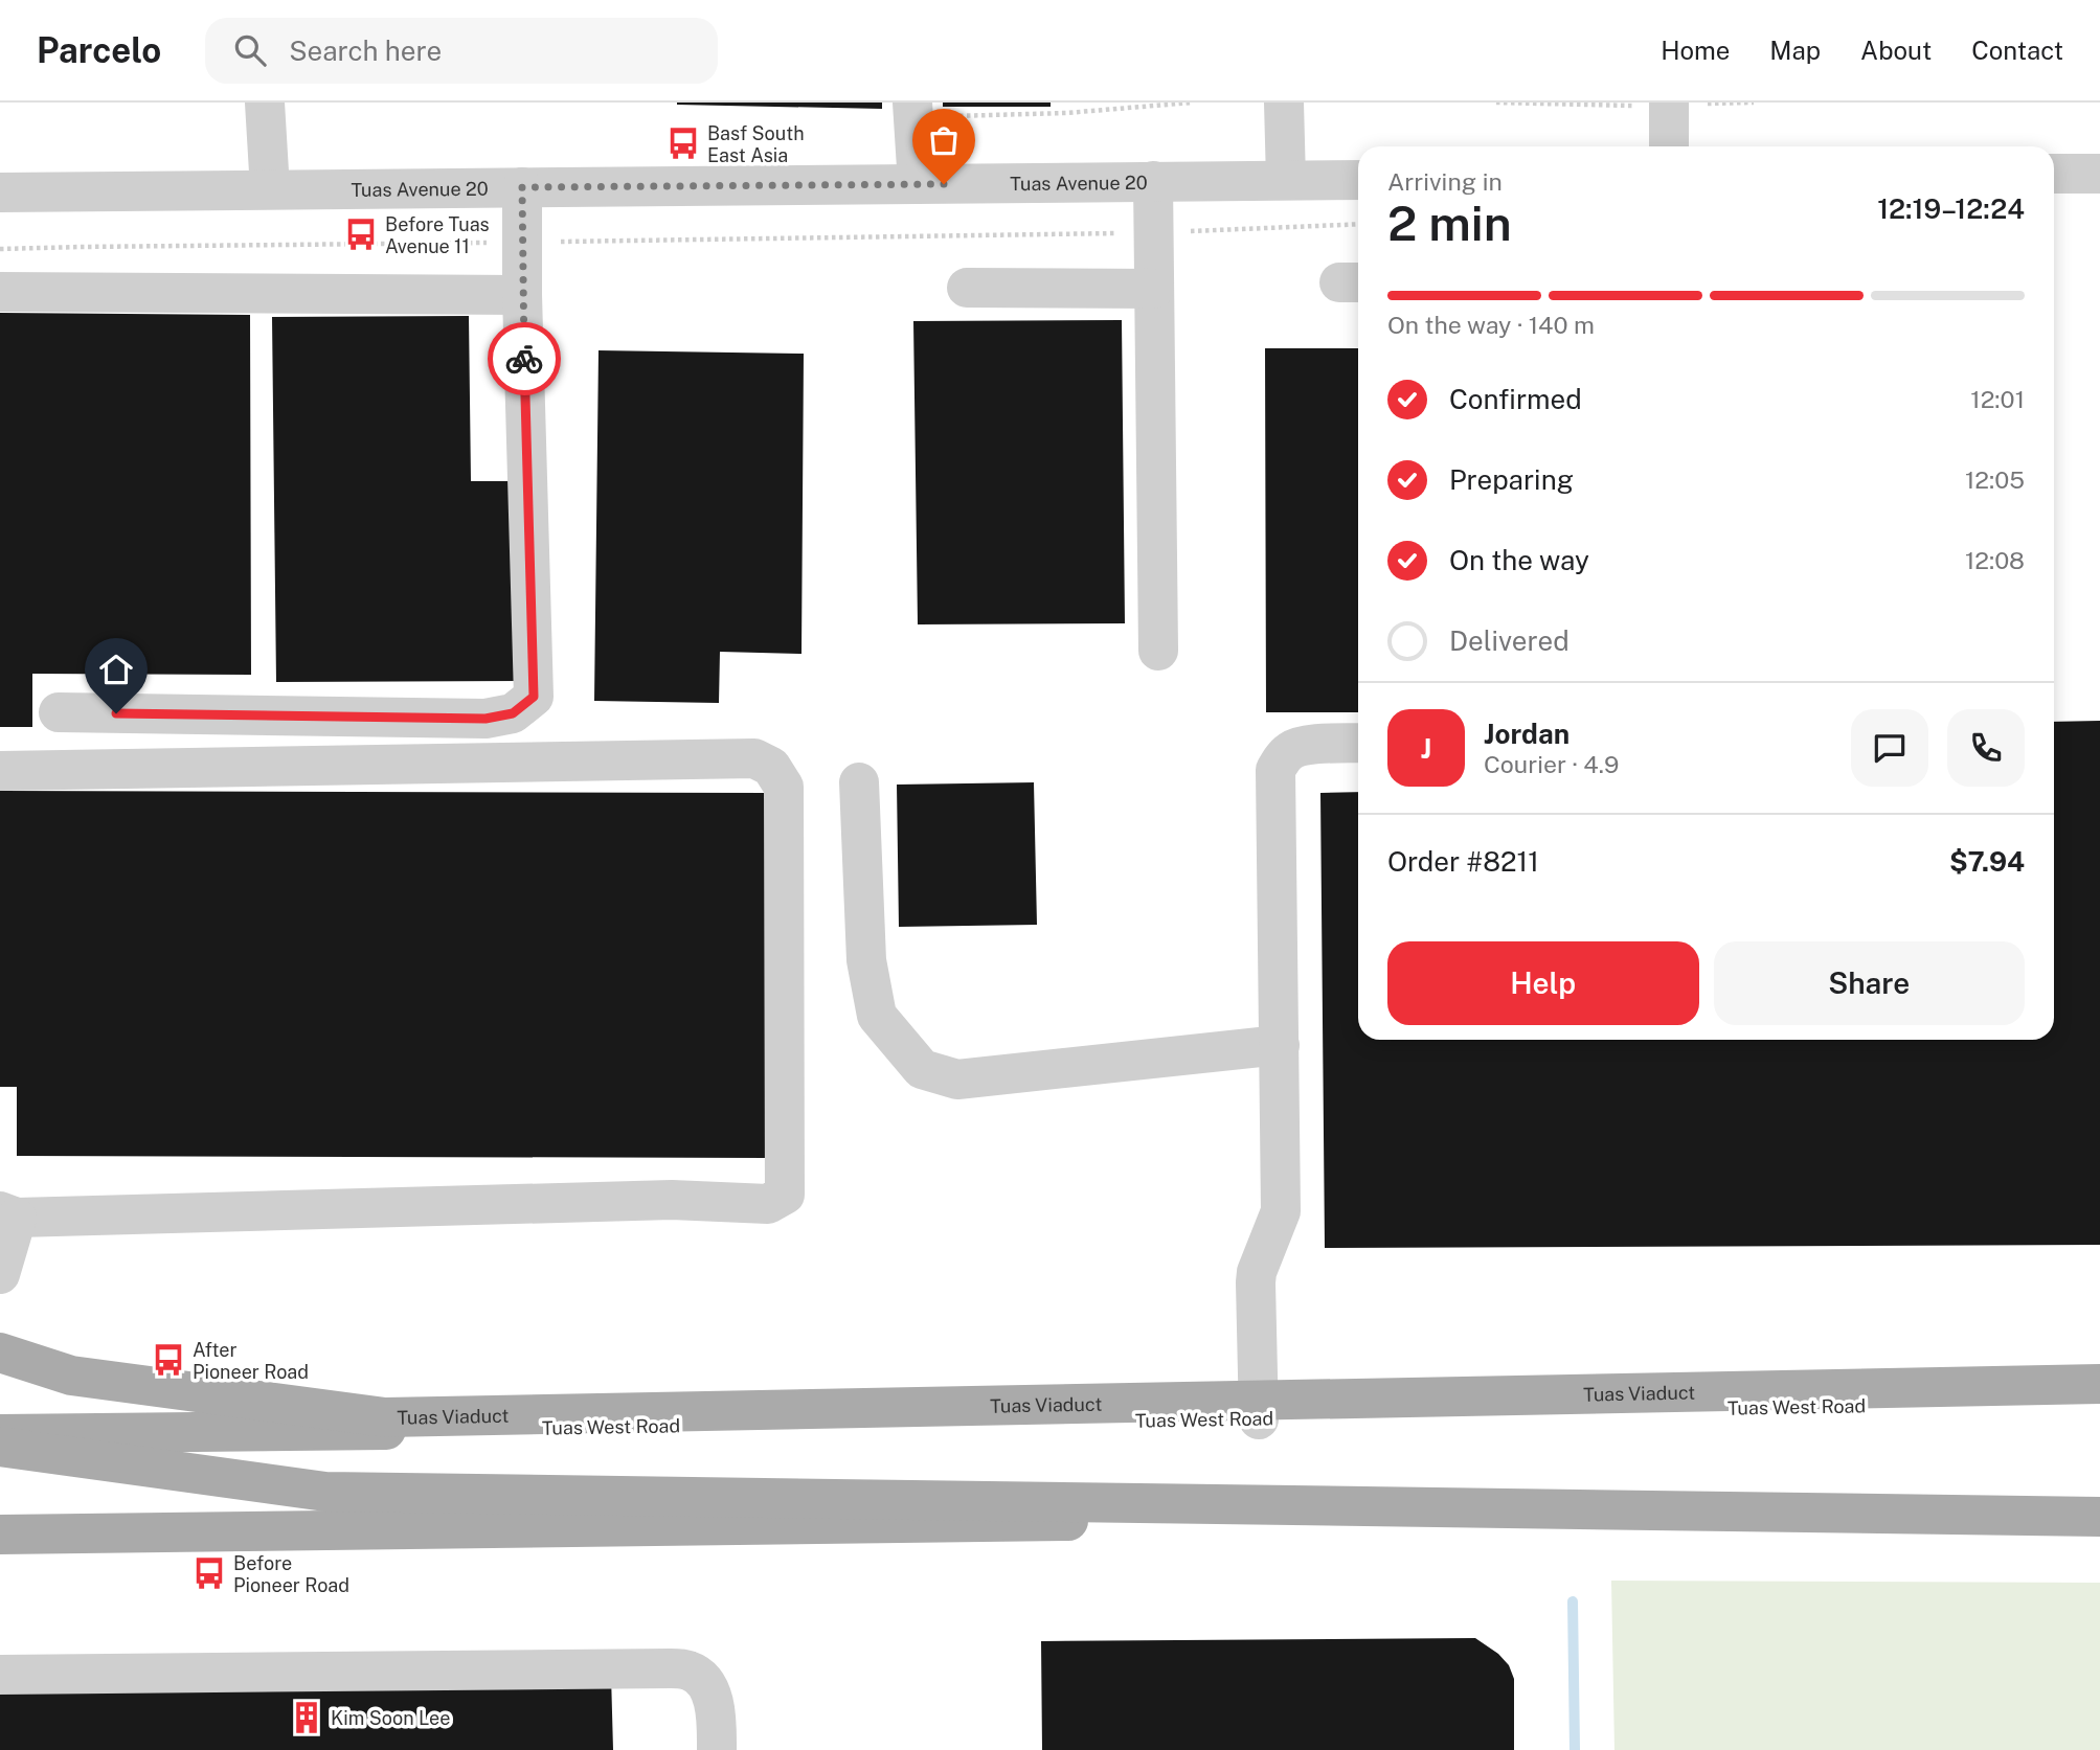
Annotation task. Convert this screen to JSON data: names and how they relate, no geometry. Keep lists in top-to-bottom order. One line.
{"streets":{"main road":["Tuas Viaduct","Tuas West Road"],"street":["Tuas Avenue 20"]},"places":{"bus stop":["Basf South East Asia","Before Tuas Avenue 11","After Pioneer Road","Before Pioneer Road"],"building":["Kim Soon Lee"]},"page":{"header":"Parcelo","search":"Search here","nav":["Home","Map","About","Contact"],"heading":["2 min","Arriving in","12:19–12:24"],"panel":["Jordan","Courier · 4.9","Order #8211","$7.94"],"bar":"On the way · 140 m","list":[["Confirmed","12:01"],["Preparing","12:05"],["On the way","12:08"],"Delivered"],"round":"J","buttons":["Help","Share"]}}
